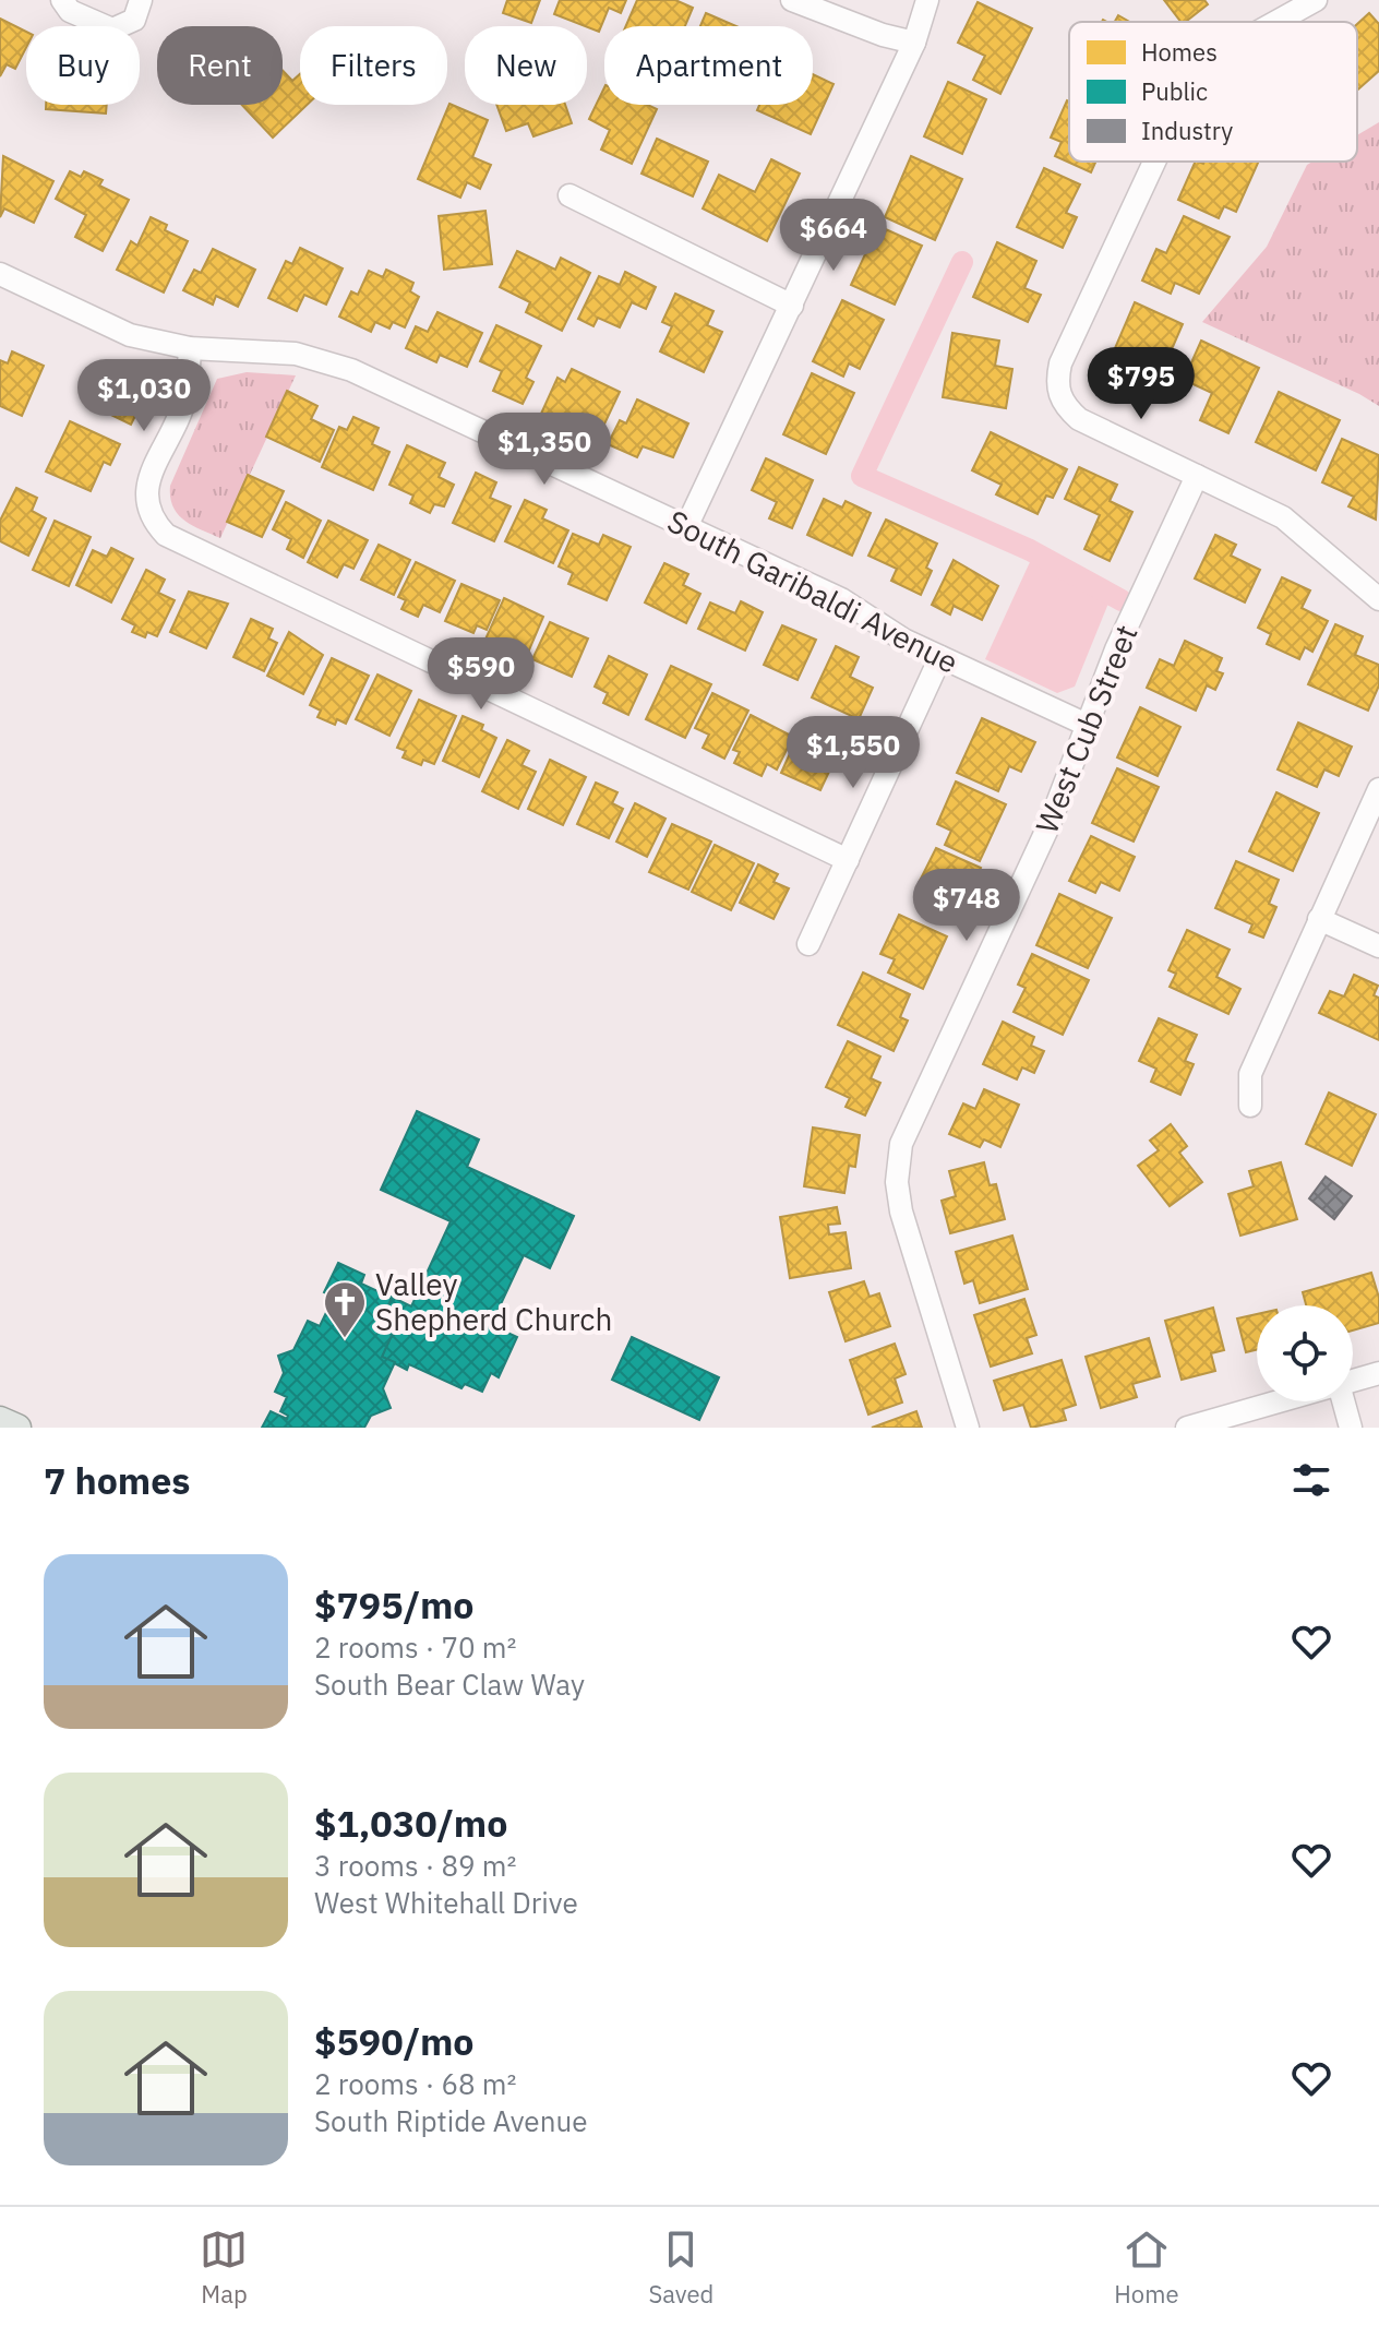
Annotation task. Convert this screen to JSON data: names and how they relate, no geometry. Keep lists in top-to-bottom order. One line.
{"streets":{"street":["South Garibaldi Avenue","West Cub Street"]},"crossings":[["South Garibaldi Avenue","West Cub Street"]],"places":{"church":["Valley Shepherd Church"]},"legend":["Homes","Public","Industry"],"page":{"chip":["Buy","Rent","Filters","New","Apartment"],"price":["$664","$795","$1,030","$1,350","$590","$1,550","$748"],"heading":"7 homes","list":[{"name":"$795/mo","note":"2 rooms · 70 m² · South Bear Claw Way"},{"name":"$1,030/mo","note":"3 rooms · 89 m² · West Whitehall Drive"},{"name":"$590/mo","note":"2 rooms · 68 m² · South Riptide Avenue"}],"tabs":["Map","Saved","Home"]}}
